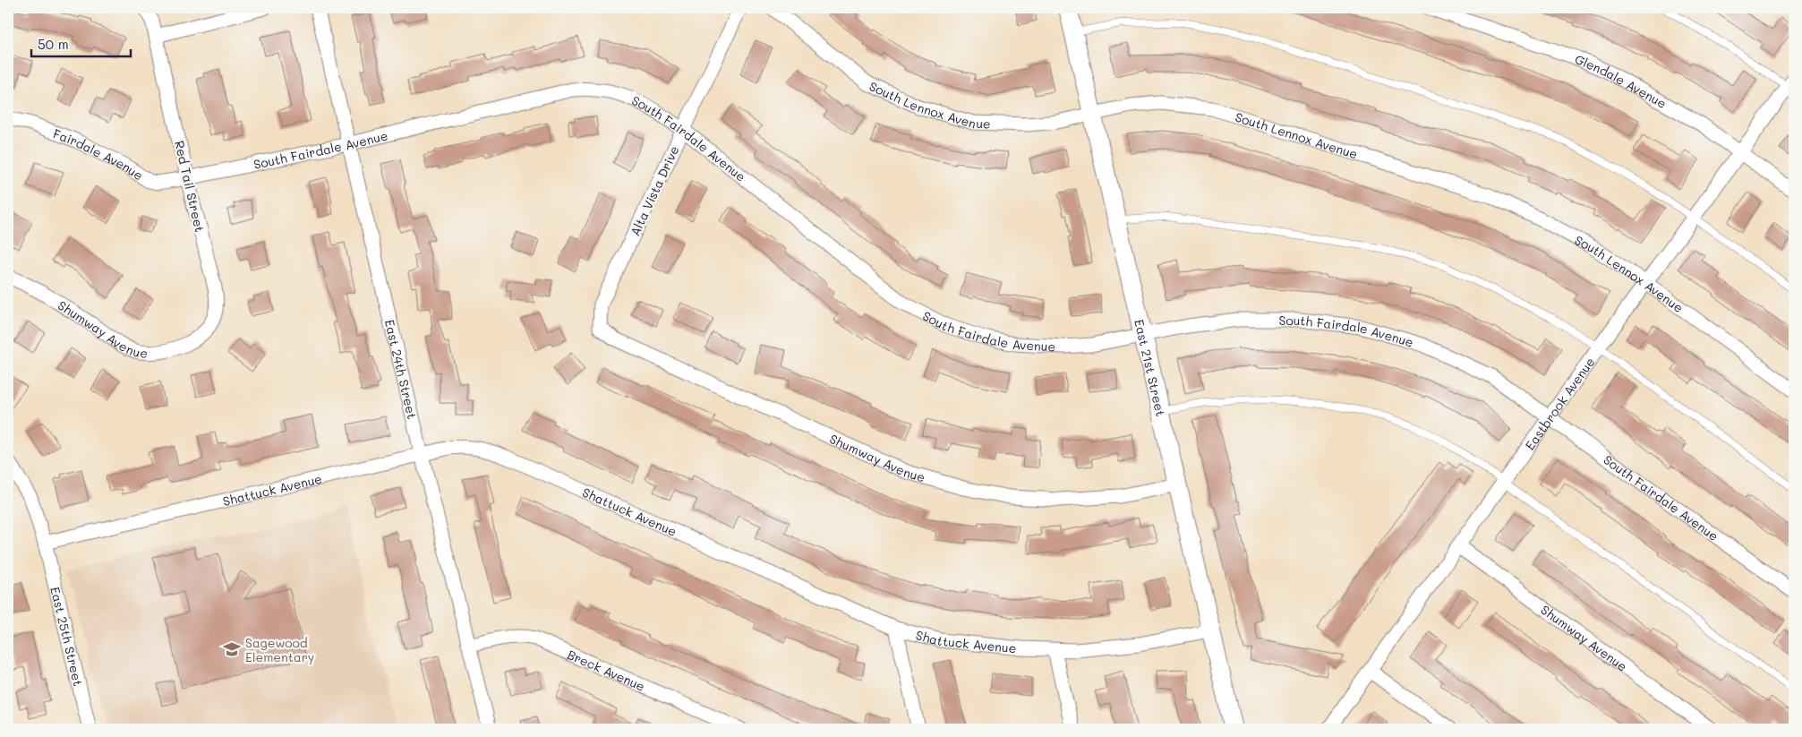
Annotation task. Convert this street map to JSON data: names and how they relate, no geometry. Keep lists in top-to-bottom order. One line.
{"streets":{"street":["Glendale Avenue","South Lennox Avenue","South Fairdale Avenue","Fairdale Avenue","Red Tail Street","Alta Vista Drive","Shumway Avenue","East 21st Street","East 24th Street","Eastbrook Avenue","Shattuck Avenue","East 25th Street","Breck Avenue"]},"crossings":[["Glendale Avenue","Eastbrook Avenue"],["South Lennox Avenue","East 21st Street"],["South Lennox Avenue","Eastbrook Avenue"],["South Fairdale Avenue","Fairdale Avenue"],["South Fairdale Avenue","Red Tail Street"],["South Fairdale Avenue","Alta Vista Drive"],["South Fairdale Avenue","East 21st Street"],["South Fairdale Avenue","East 24th Street"],["South Fairdale Avenue","Eastbrook Avenue"],["Fairdale Avenue","Red Tail Street"],["Red Tail Street","Shumway Avenue"],["Alta Vista Drive","Shumway Avenue"],["Shumway Avenue","East 21st Street"],["Shumway Avenue","Eastbrook Avenue"],["East 21st Street","Shattuck Avenue"],["East 24th Street","Shattuck Avenue"],["East 24th Street","Breck Avenue"],["Shattuck Avenue","East 25th Street"]],"places":{"school or university":["Sagewood Elementary"]},"scale_bar":"50 m"}
